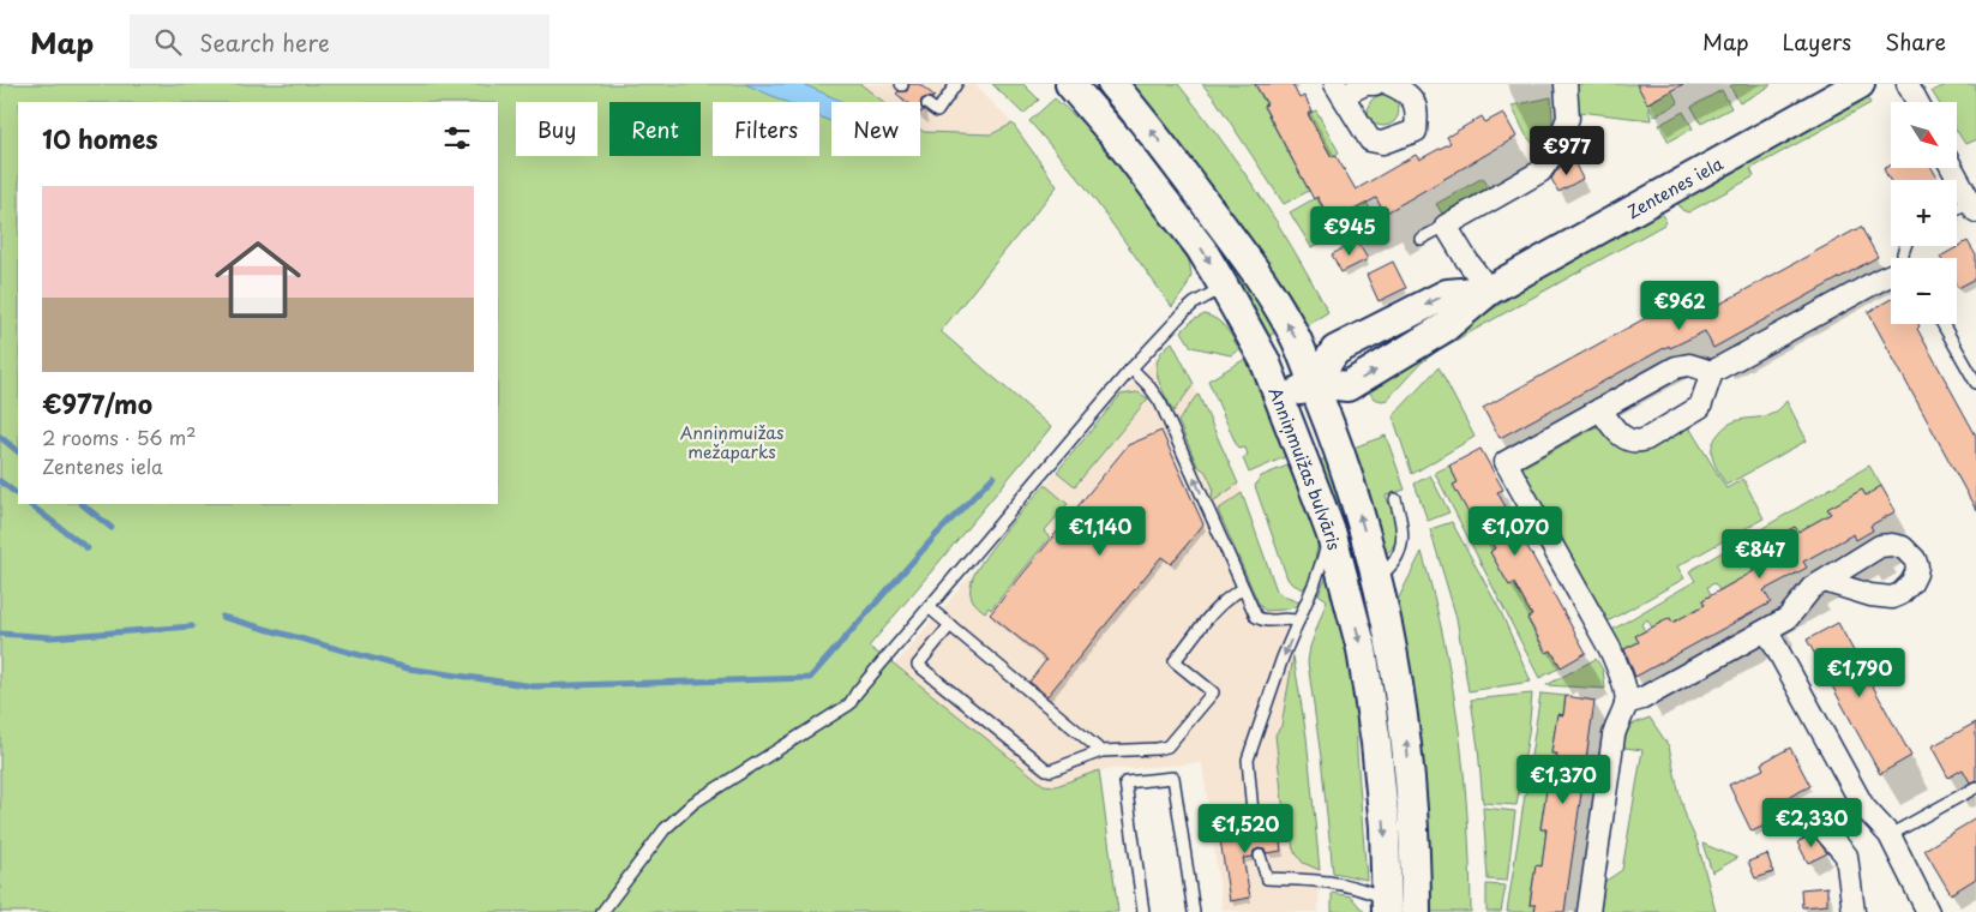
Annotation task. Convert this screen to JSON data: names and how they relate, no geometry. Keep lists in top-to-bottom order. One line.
{"streets":{"street":["Zentenes iela","Anniņmuižas bulvāris"]},"crossings":[["Zentenes iela","Anniņmuižas bulvāris"]],"parks":["Anniņmuižas mežaparks"],"north":"bottom right","page":{"header":"Map","search":"Search here","nav":["Map","Layers","Share"],"map_buttons":["+","−"],"chip":["Buy","Rent","Filters","New"],"heading":"10 homes","price":["€977","€945","€962","€1,140","€1,070","€847","€1,790","€1,370","€2,330","€1,520"],"list":[{"name":"€977/mo","note":"2 rooms · 56 m² · Zentenes iela"}]}}
